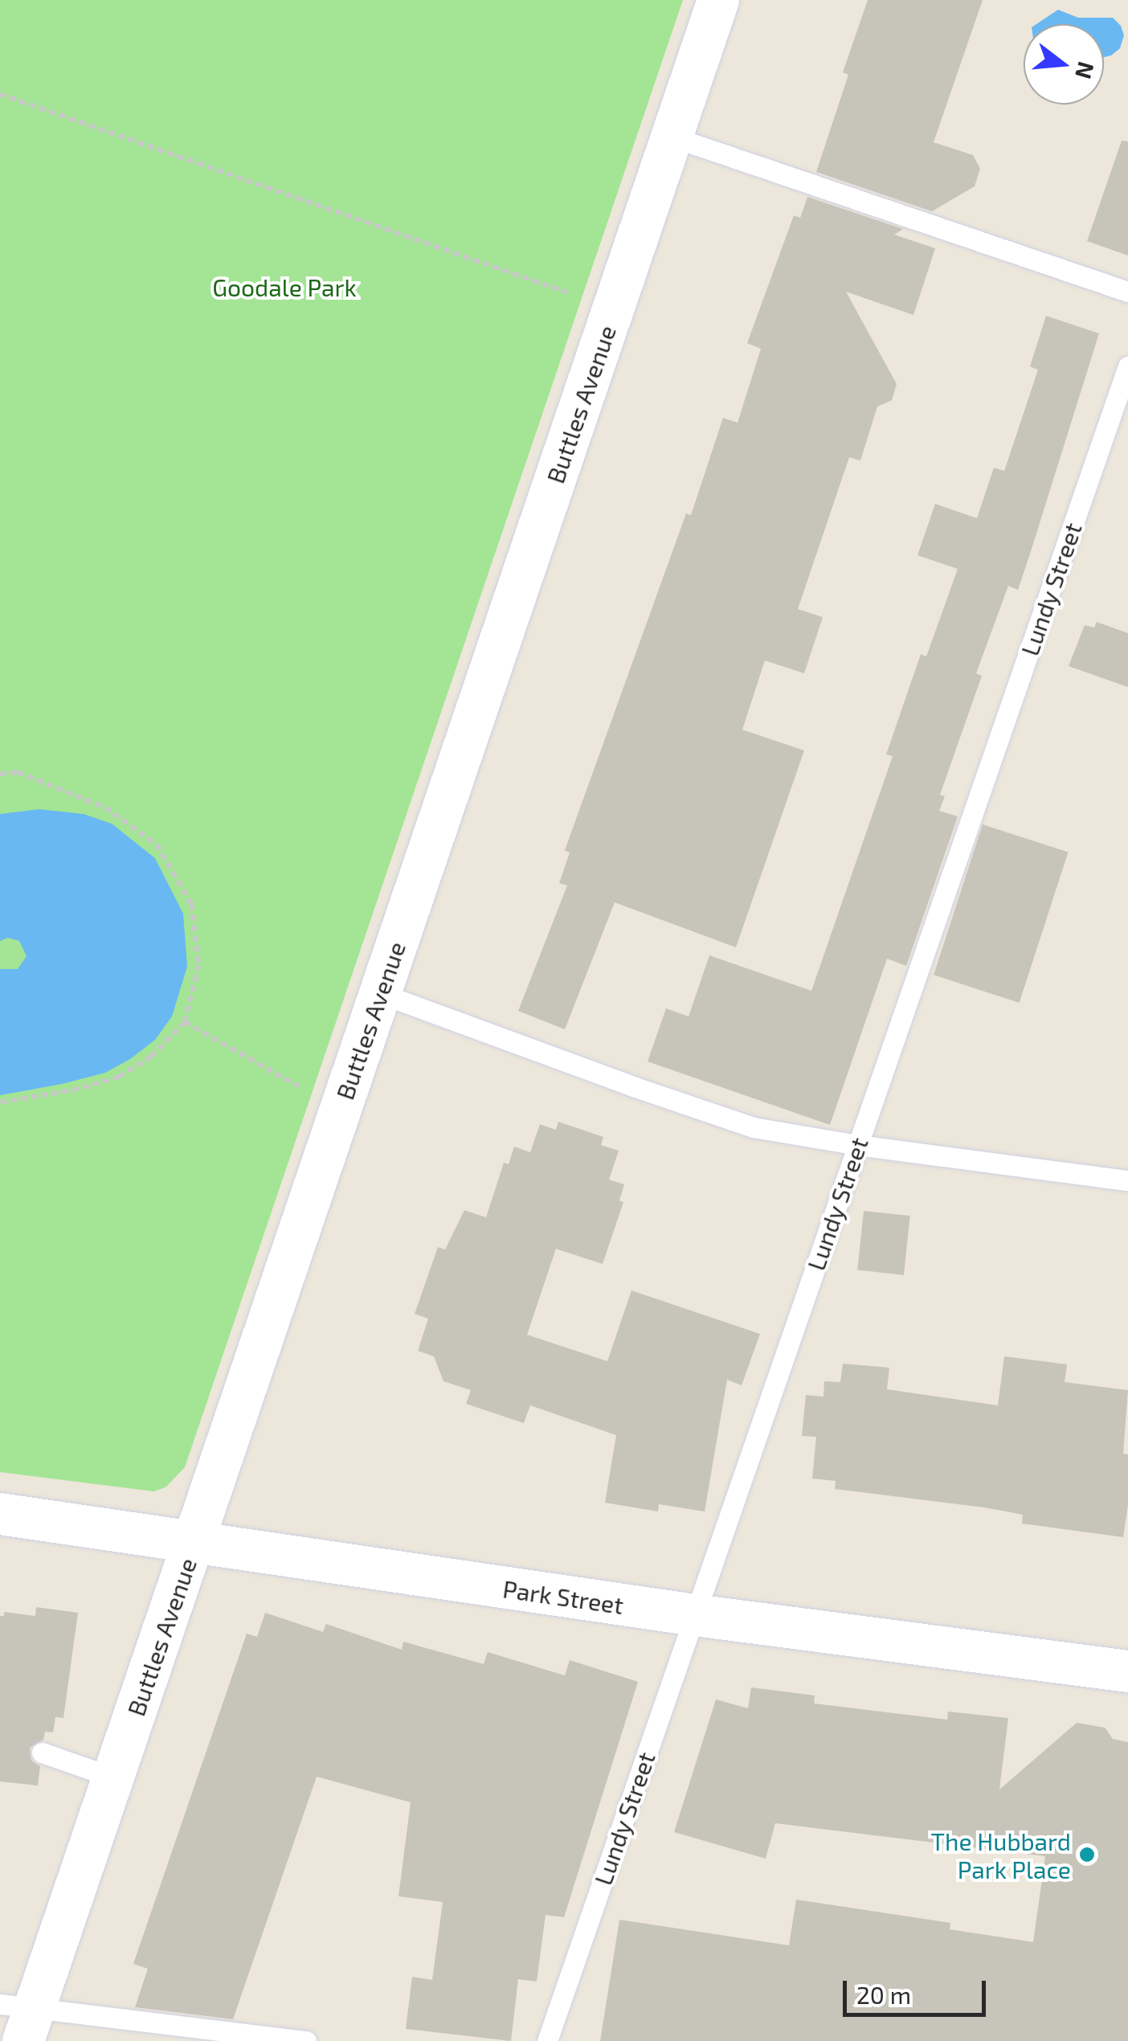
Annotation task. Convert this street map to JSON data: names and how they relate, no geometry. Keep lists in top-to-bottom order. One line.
{"streets":{"street":["Buttles Avenue","Park Street"],"lane":["Lundy Street"]},"crossings":[["Buttles Avenue","Park Street"],["Lundy Street","Park Street"]],"parks":["Goodale Park"],"places":["The Hubbard Park Place"],"scale_bar":"20 m","north":"right"}
